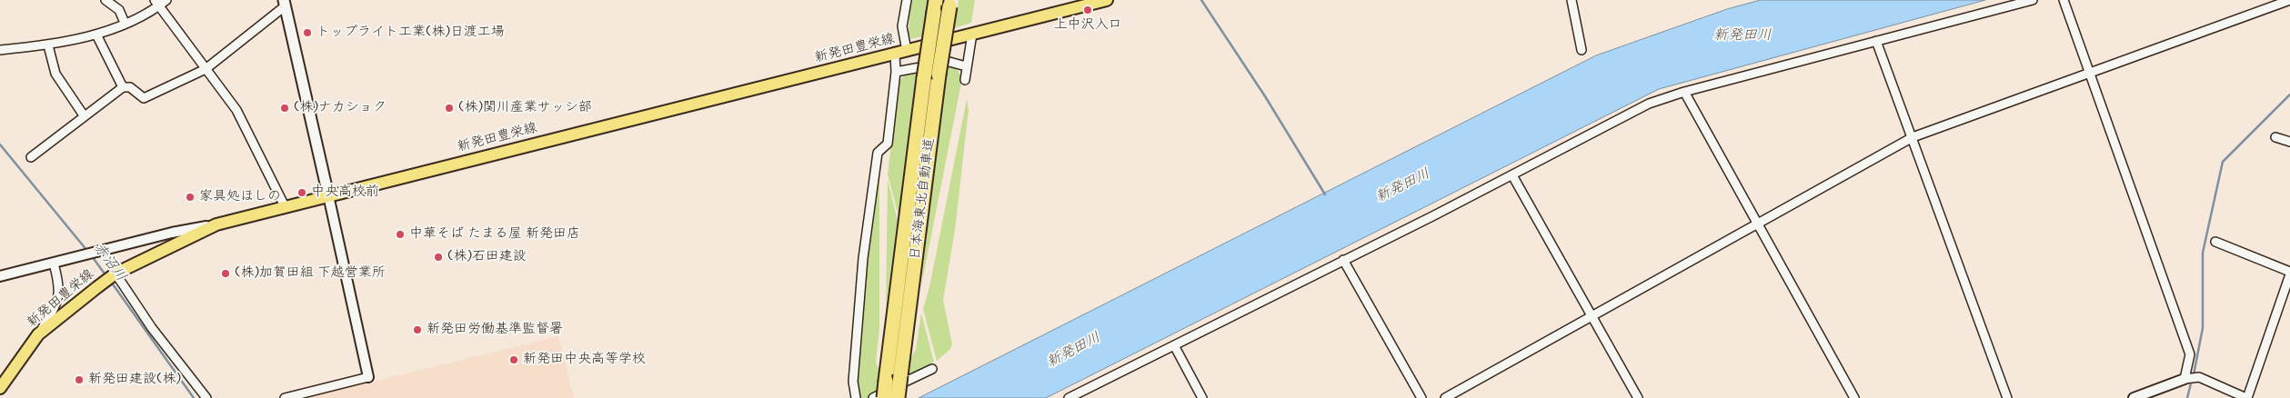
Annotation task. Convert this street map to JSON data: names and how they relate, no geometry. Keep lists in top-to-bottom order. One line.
{"streets":{"highway":["日本海東北自動車道"],"main road":["新発田豊栄線"]},"water":["新発田川","赤沼川"],"places":["上中沢入口","トップライト工業(株)日渡工場","(株)ナカショク","(株)関川産業サッシ部","中央高校前","家具処ほしの","中華そば たまる屋 新発田店","(株)石田建設","(株)加賀田組 下越営業所","新発田労働基準監督署","新発田中央高等学校","新発田建設(株)"]}
